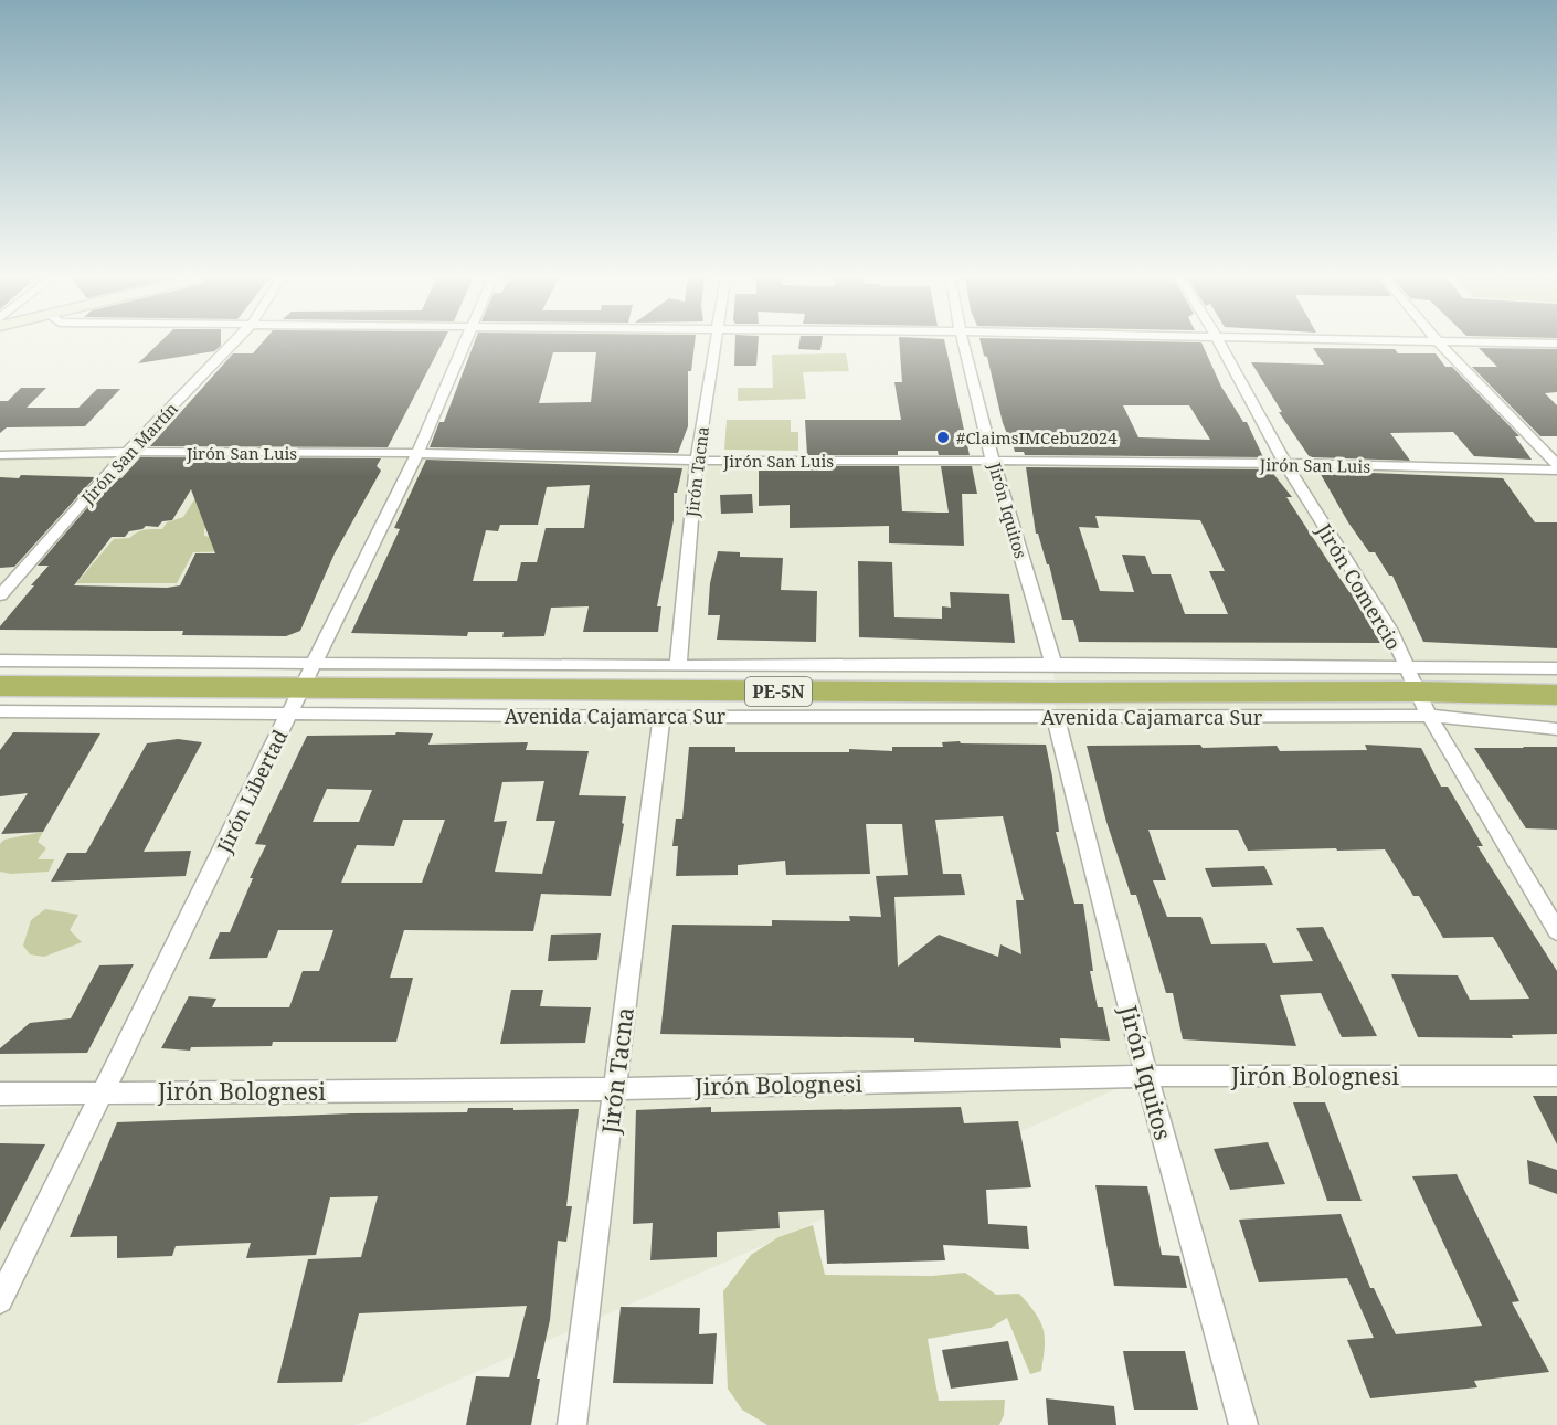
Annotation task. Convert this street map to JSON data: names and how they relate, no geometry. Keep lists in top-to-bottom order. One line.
{"streets":{"highway":["PE-5N"],"street":["Jirón San Martín","Jirón San Luis","Jirón Tacna","Jirón Iquitos","Jirón Comercio","Avenida Cajamarca Sur","Jirón Libertad","Jirón Bolognesi"]},"crossings":[["Jirón San Martín","Jirón San Luis"],["Jirón San Luis","Jirón Tacna"],["Jirón San Luis","Jirón Iquitos"],["Jirón San Luis","Jirón Comercio"],["Jirón San Luis","Jirón Libertad"],["Jirón Tacna","Avenida Cajamarca Sur"],["Jirón Tacna","Jirón Bolognesi"],["Jirón Iquitos","Avenida Cajamarca Sur"],["Jirón Iquitos","Jirón Bolognesi"],["Jirón Comercio","PE-5N"],["Jirón Comercio","Avenida Cajamarca Sur"],["PE-5N","Avenida Cajamarca Sur"],["PE-5N","Jirón Libertad"],["Avenida Cajamarca Sur","Jirón Libertad"],["Jirón Libertad","Jirón Bolognesi"]],"places":["#ClaimsIMCebu2024"]}
